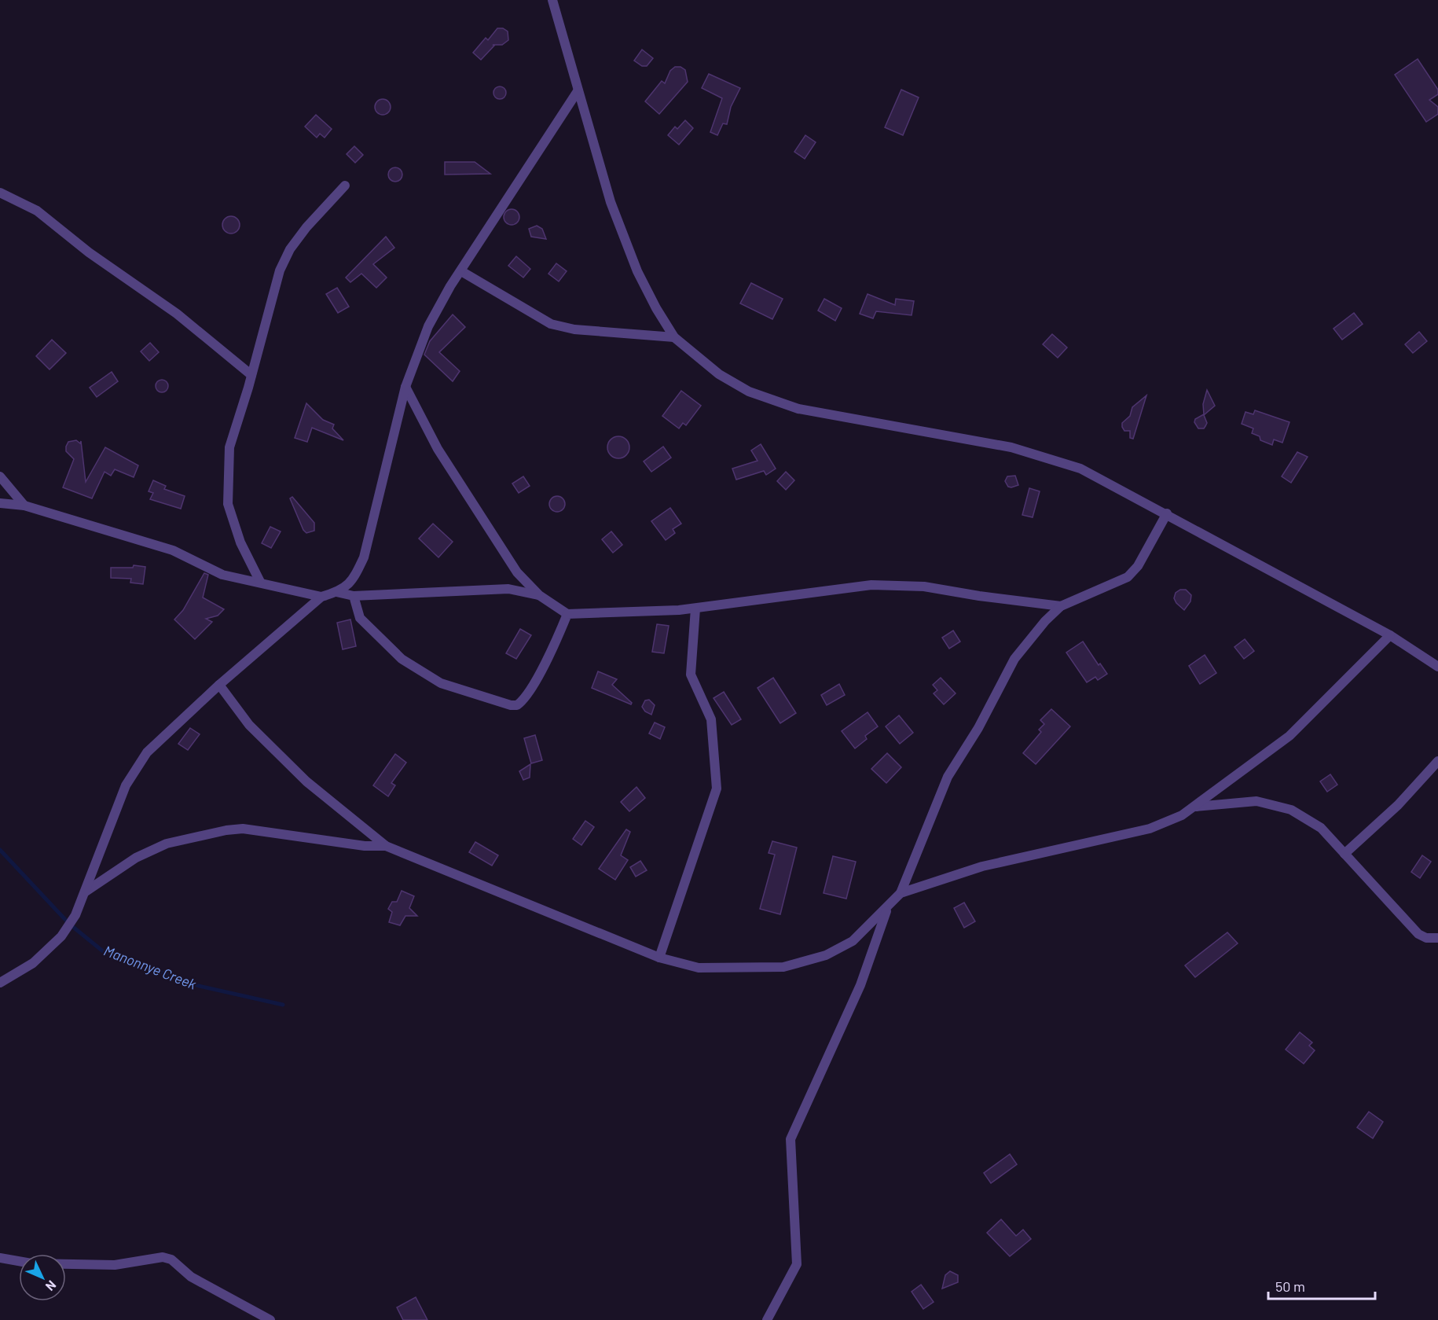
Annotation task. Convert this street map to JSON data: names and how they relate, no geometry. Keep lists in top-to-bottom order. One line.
{"water":["Manonnye Creek"],"scale_bar":"50 m","north":"bottom right"}
